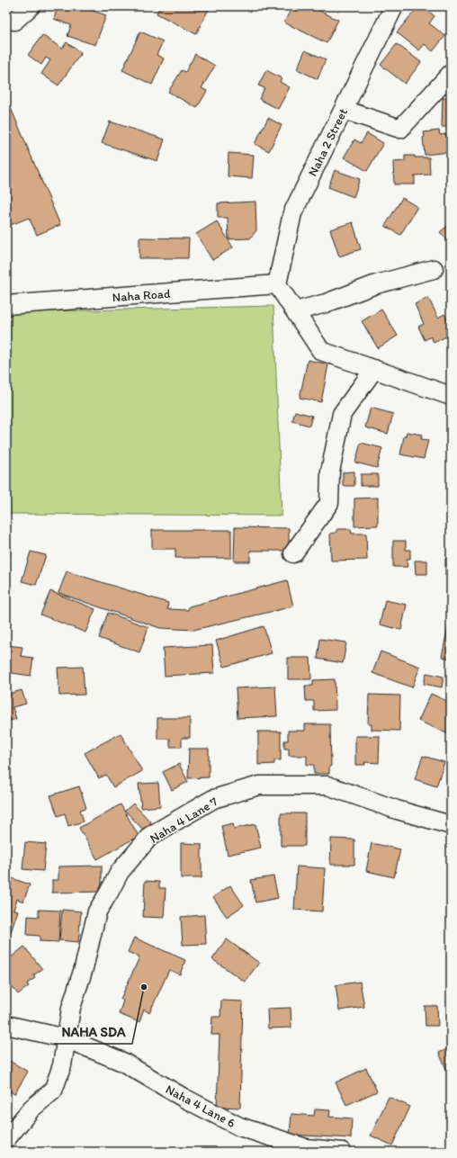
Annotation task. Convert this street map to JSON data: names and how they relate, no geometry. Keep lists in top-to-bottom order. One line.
{"streets":{"street":["Naha 2 Street","Naha Road","Naha 4 Lane 7","Naha 4 Lane 6"]},"crossings":[["Naha 2 Street","Naha Road"],["Naha 4 Lane 7","Naha 4 Lane 6"]],"places":["NAHA SDA"]}
